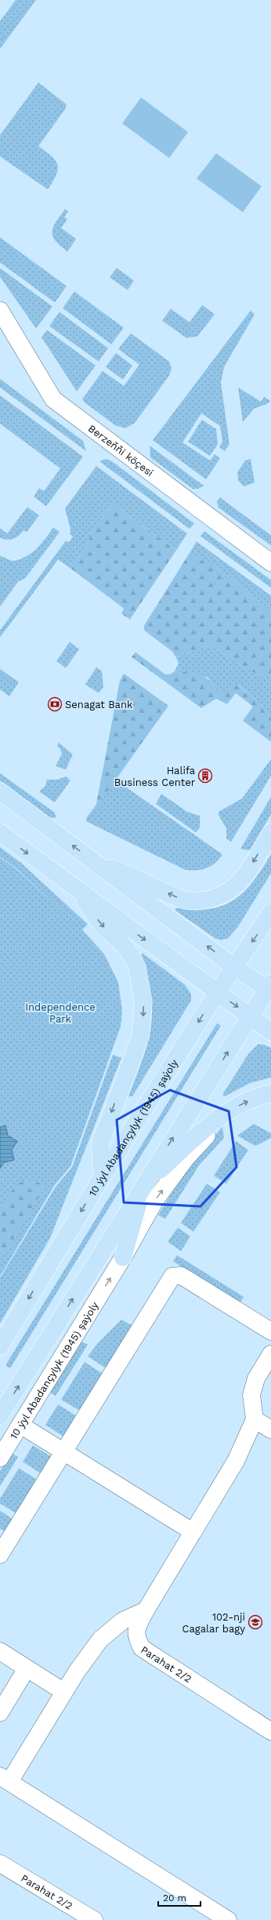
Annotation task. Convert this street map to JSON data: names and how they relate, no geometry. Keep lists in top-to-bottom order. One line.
{"streets":{"main road":["10 ýyl Abadançylyk (1945) şaýoly"],"street":["Berzeňňi köçesi","Parahat 2/2"]},"parks":["Independence Park"],"places":{"bank":["Senagat Bank"],"building":["Halifa Business Center"],"school or university":["102-nji Cagalar bagy"]},"scale_bar":"20 m"}
